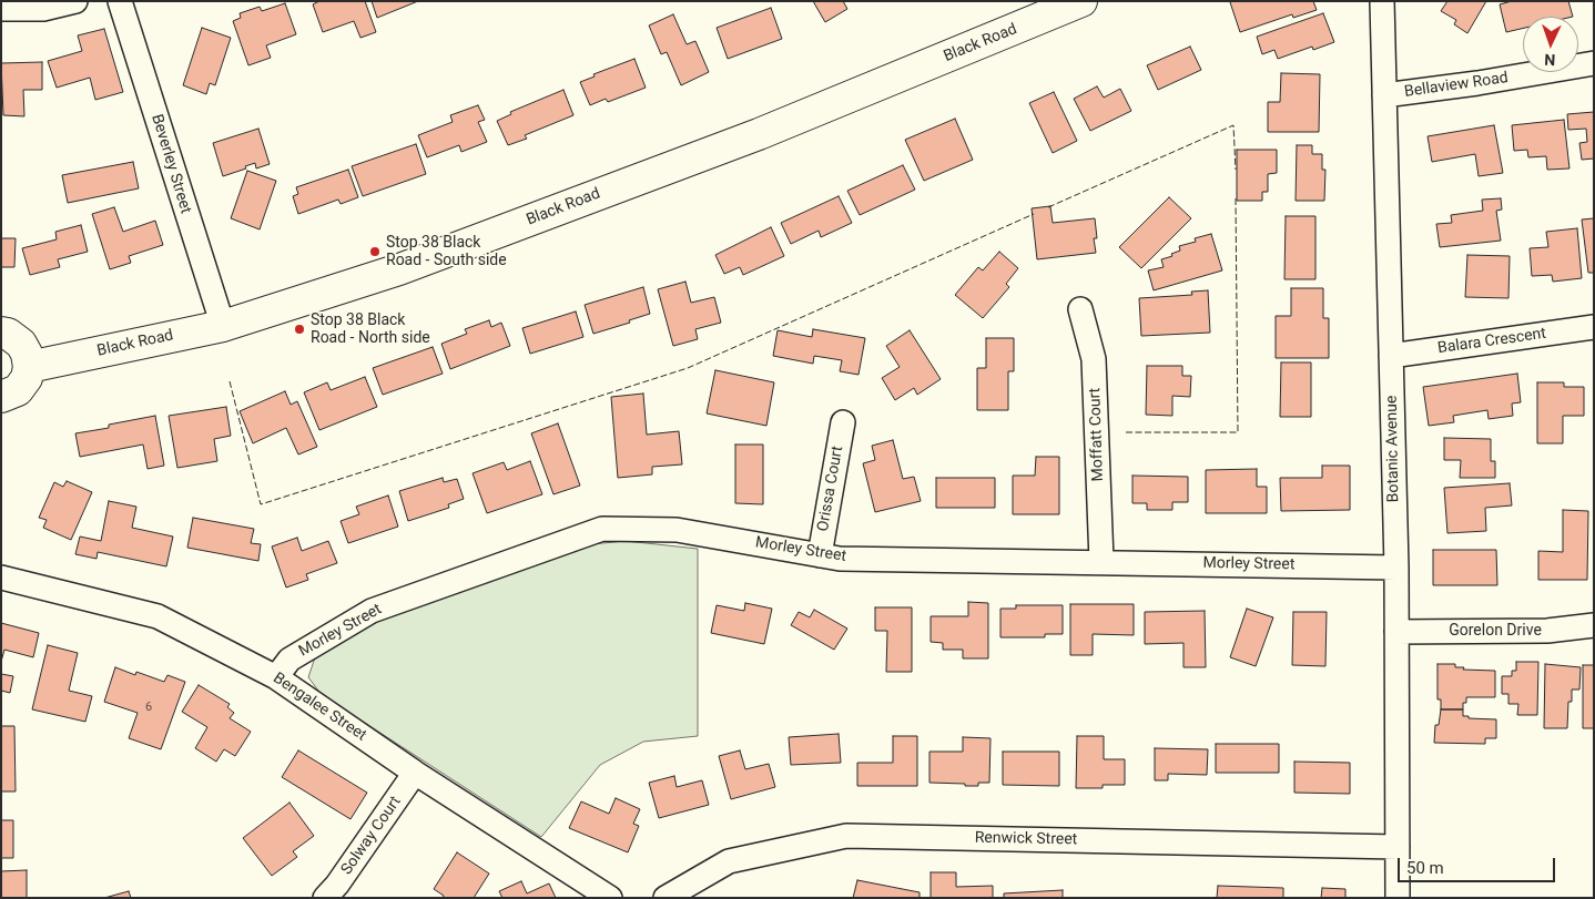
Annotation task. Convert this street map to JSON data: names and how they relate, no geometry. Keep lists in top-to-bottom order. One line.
{"streets":{"main road":["Black Road"],"street":["Bellaview Road","Beverley Street","Balara Crescent","Moffatt Court","Botanic Avenue","Orissa Court","Morley Street","Gorelon Drive","Bengalee Street","Solway Court","Renwick Street"]},"crossings":[["Black Road","Beverley Street"],["Bellaview Road","Botanic Avenue"],["Balara Crescent","Botanic Avenue"],["Moffatt Court","Morley Street"],["Botanic Avenue","Morley Street"],["Botanic Avenue","Gorelon Drive"],["Botanic Avenue","Renwick Street"],["Orissa Court","Morley Street"],["Morley Street","Bengalee Street"],["Bengalee Street","Solway Court"]],"places":["Stop 38 Black Road - South side","Stop 38 Black Road - North side"],"house_numbers":["6"],"scale_bar":"50 m","north":"bottom"}
